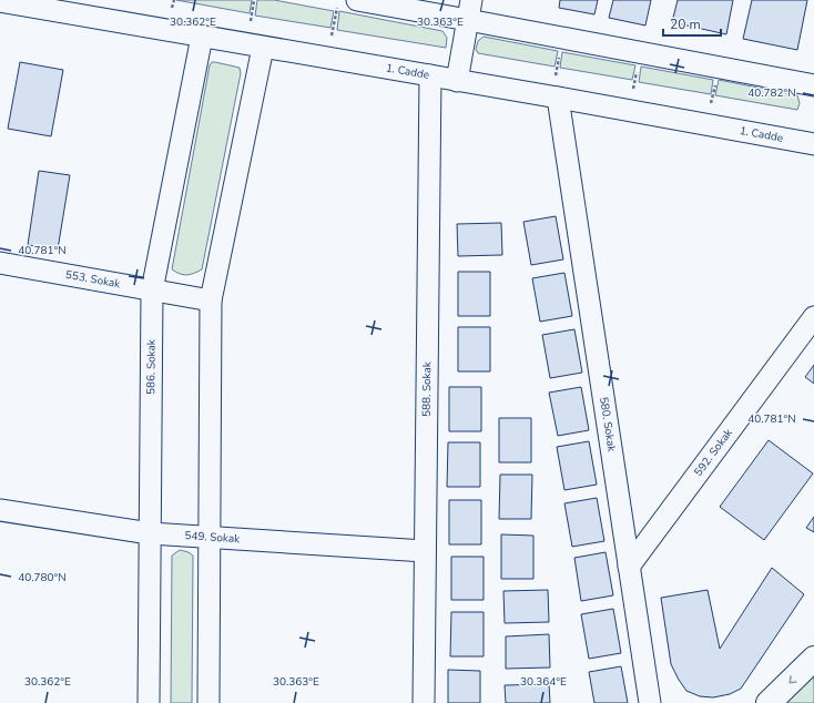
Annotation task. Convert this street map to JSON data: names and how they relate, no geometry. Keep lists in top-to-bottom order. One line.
{"streets":{"street":["1. Cadde","553. Sokak","586. Sokak","588. Sokak","580. Sokak","592. Sokak","549. Sokak"]},"crossings":[["1. Cadde","586. Sokak"],["1. Cadde","588. Sokak"],["1. Cadde","580. Sokak"],["553. Sokak","586. Sokak"],["586. Sokak","549. Sokak"],["588. Sokak","549. Sokak"],["580. Sokak","592. Sokak"]],"scale_bar":"20 m","coordinates":["30.362°E","30.363°E","40.782°N","40.781°N","40.780°N","30.364°E"]}
